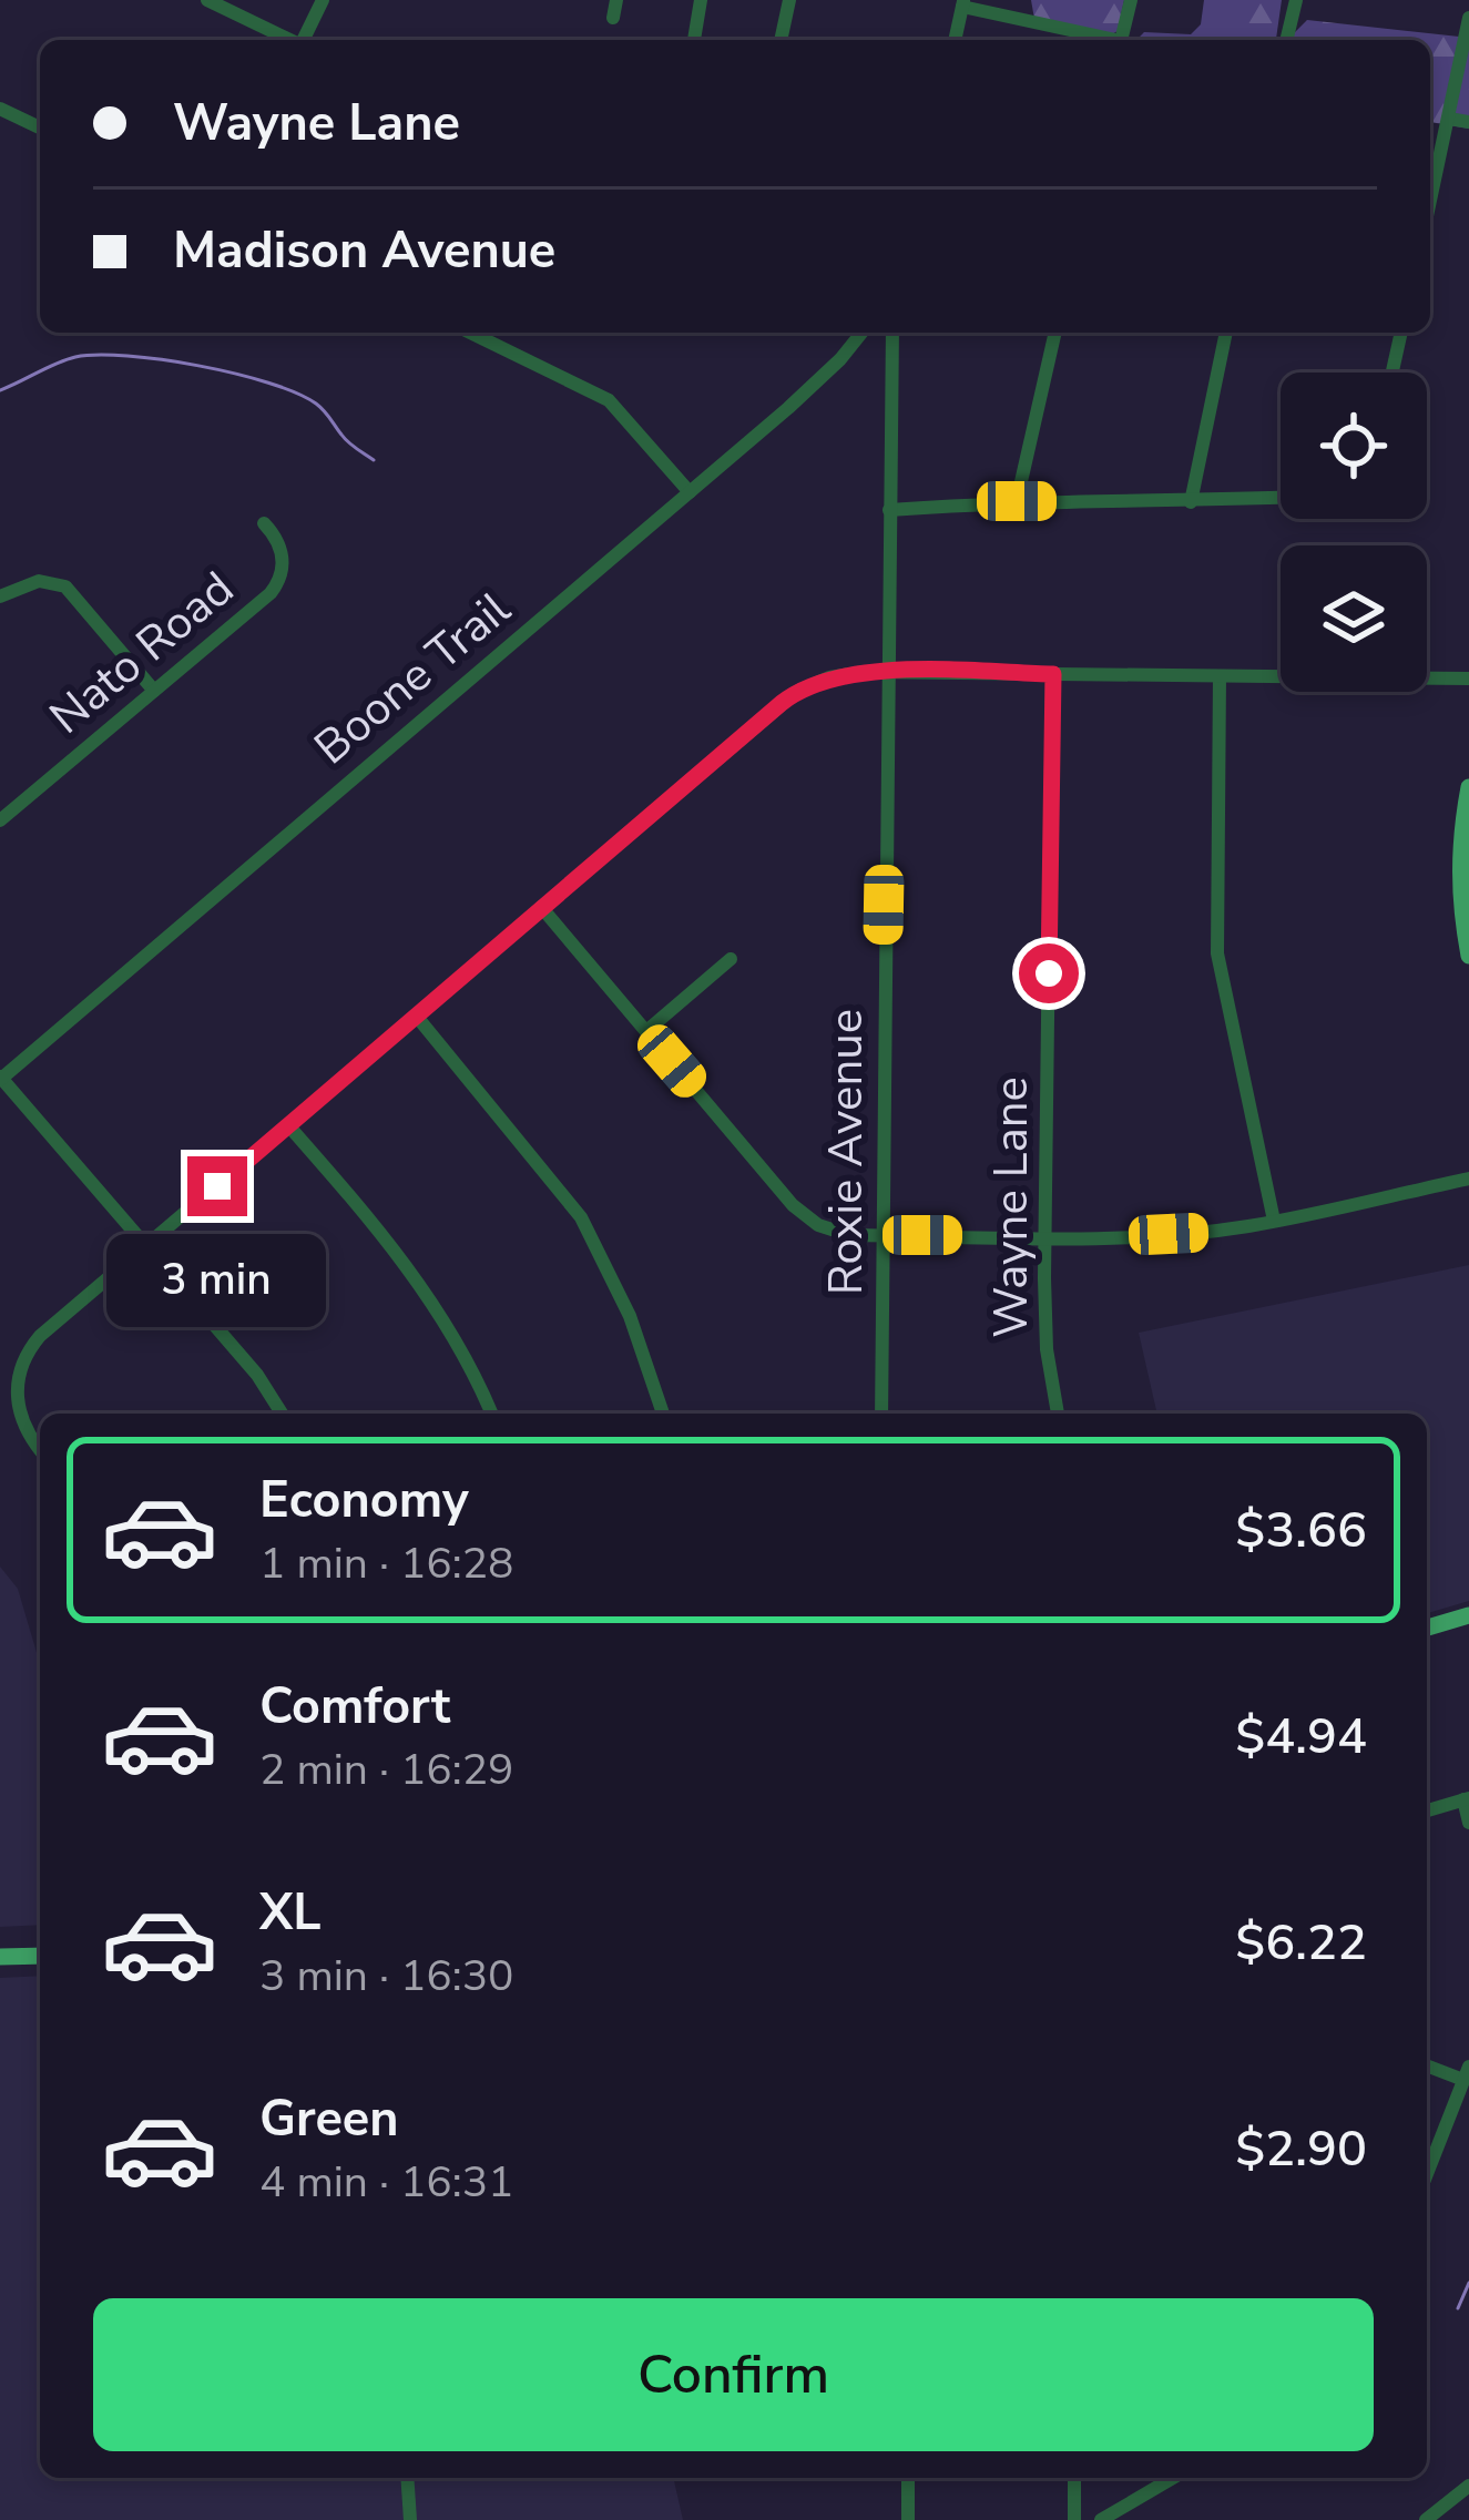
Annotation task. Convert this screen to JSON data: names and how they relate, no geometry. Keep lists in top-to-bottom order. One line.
{"streets":{"street":["Nato Road","Boone Trail","Roxie Avenue","Wayne Lane"]},"page":{"banner":["Wayne Lane","Madison Avenue"],"bubble":"3 min","list":[{"name":"Economy","note":"1 min · 16:28","value":"$3.66"},{"name":"Comfort","note":"2 min · 16:29","value":"$4.94"},{"name":"XL","note":"3 min · 16:30","value":"$6.22"},{"name":"Green","note":"4 min · 16:31","value":"$2.90"}],"buttons":"Confirm"}}
